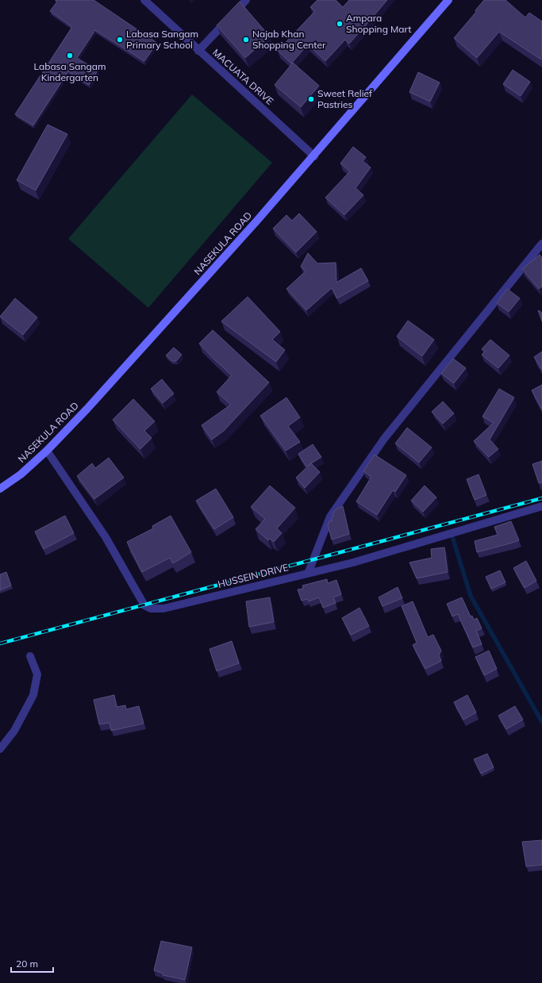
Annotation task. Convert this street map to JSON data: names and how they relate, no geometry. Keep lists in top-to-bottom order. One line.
{"streets":{"main road":["NASEKULA ROAD"],"street":["MACUATA DRIVE","HUSSEIN DRIVE"]},"crossings":[["MACUATA DRIVE","NASEKULA ROAD"],["NASEKULA ROAD","HUSSEIN DRIVE"]],"places":["Ampara Shopping Mart","Labasa Sangam Primary School","Najab Khan Shopping Center","Labasa Sangam Kindergarten","Sweet Relief Pastries"],"scale_bar":"20 m"}
